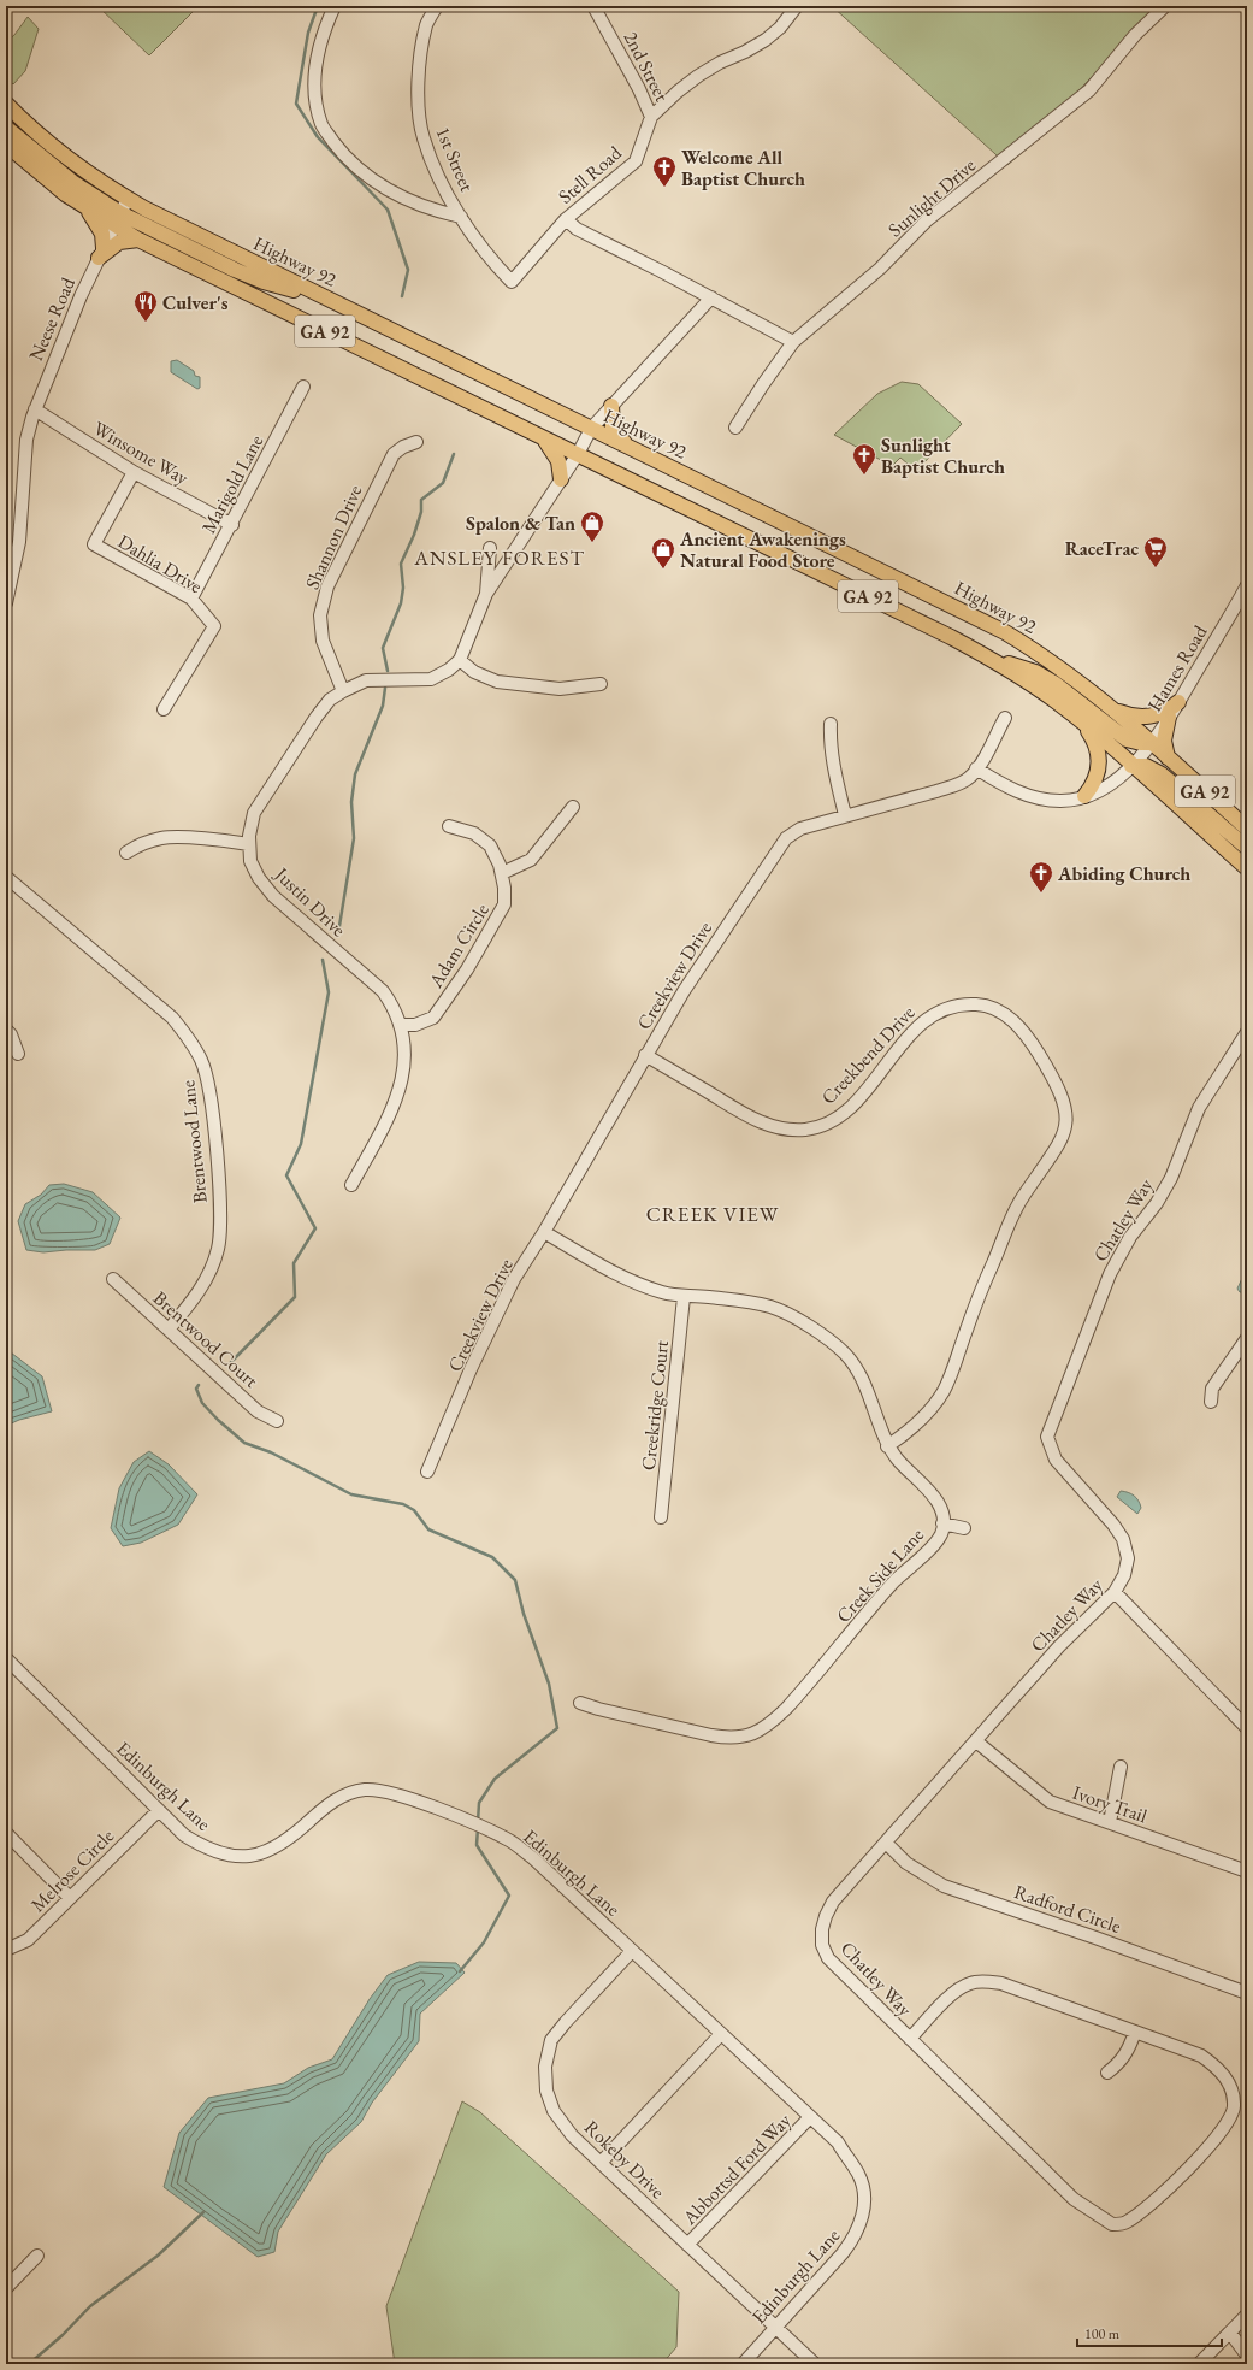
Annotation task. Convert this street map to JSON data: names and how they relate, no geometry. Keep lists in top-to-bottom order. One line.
{"streets":{"main road":["Highway 92","GA 92"],"street":["2nd Street","1st Street","Stell Road","Sunlight Drive","Neese Road","Winsome Way","Marigold Lane","Shannon Drive","Dahlia Drive","Hames Road","Justin Drive","Adam Circle","Creekview Drive","Creekbend Drive","Brentwood Lane","Chatley Way","Brentwood Court","Creekridge Court","Creek Side Lane","Edinburgh Lane","Ivory Trail","Melrose Circle","Radford Circle","Rokeby Drive","Abbottsd Ford Way"]},"crossings":[["2nd Street","Stell Road"],["1st Street","Stell Road"],["Highway 92","Neese Road"],["Highway 92","Hames Road"],["Neese Road","GA 92"],["Neese Road","Winsome Way"],["GA 92","Hames Road"],["Winsome Way","Marigold Lane"],["Winsome Way","Dahlia Drive"],["Marigold Lane","Dahlia Drive"],["Shannon Drive","Justin Drive"],["Justin Drive","Adam Circle"],["Creekview Drive","Creekbend Drive"],["Creekview Drive","Creek Side Lane"],["Creekbend Drive","Creek Side Lane"],["Brentwood Lane","Brentwood Court"],["Chatley Way","Ivory Trail"],["Chatley Way","Radford Circle"],["Creekridge Court","Creek Side Lane"],["Edinburgh Lane","Melrose Circle"],["Edinburgh Lane","Rokeby Drive"],["Edinburgh Lane","Abbottsd Ford Way"],["Rokeby Drive","Abbottsd Ford Way"]],"districts":["ANSLEY FOREST","CREEK VIEW"],"places":{"church":["Welcome All Baptist Church","Sunlight Baptist Church","Abiding Church"],"restaurant":["Culver's"],"shop":["Spalon & Tan","Ancient Awakenings Natural Food Store"],"supermarket":["RaceTrac"]},"scale_bar":"100 m"}
